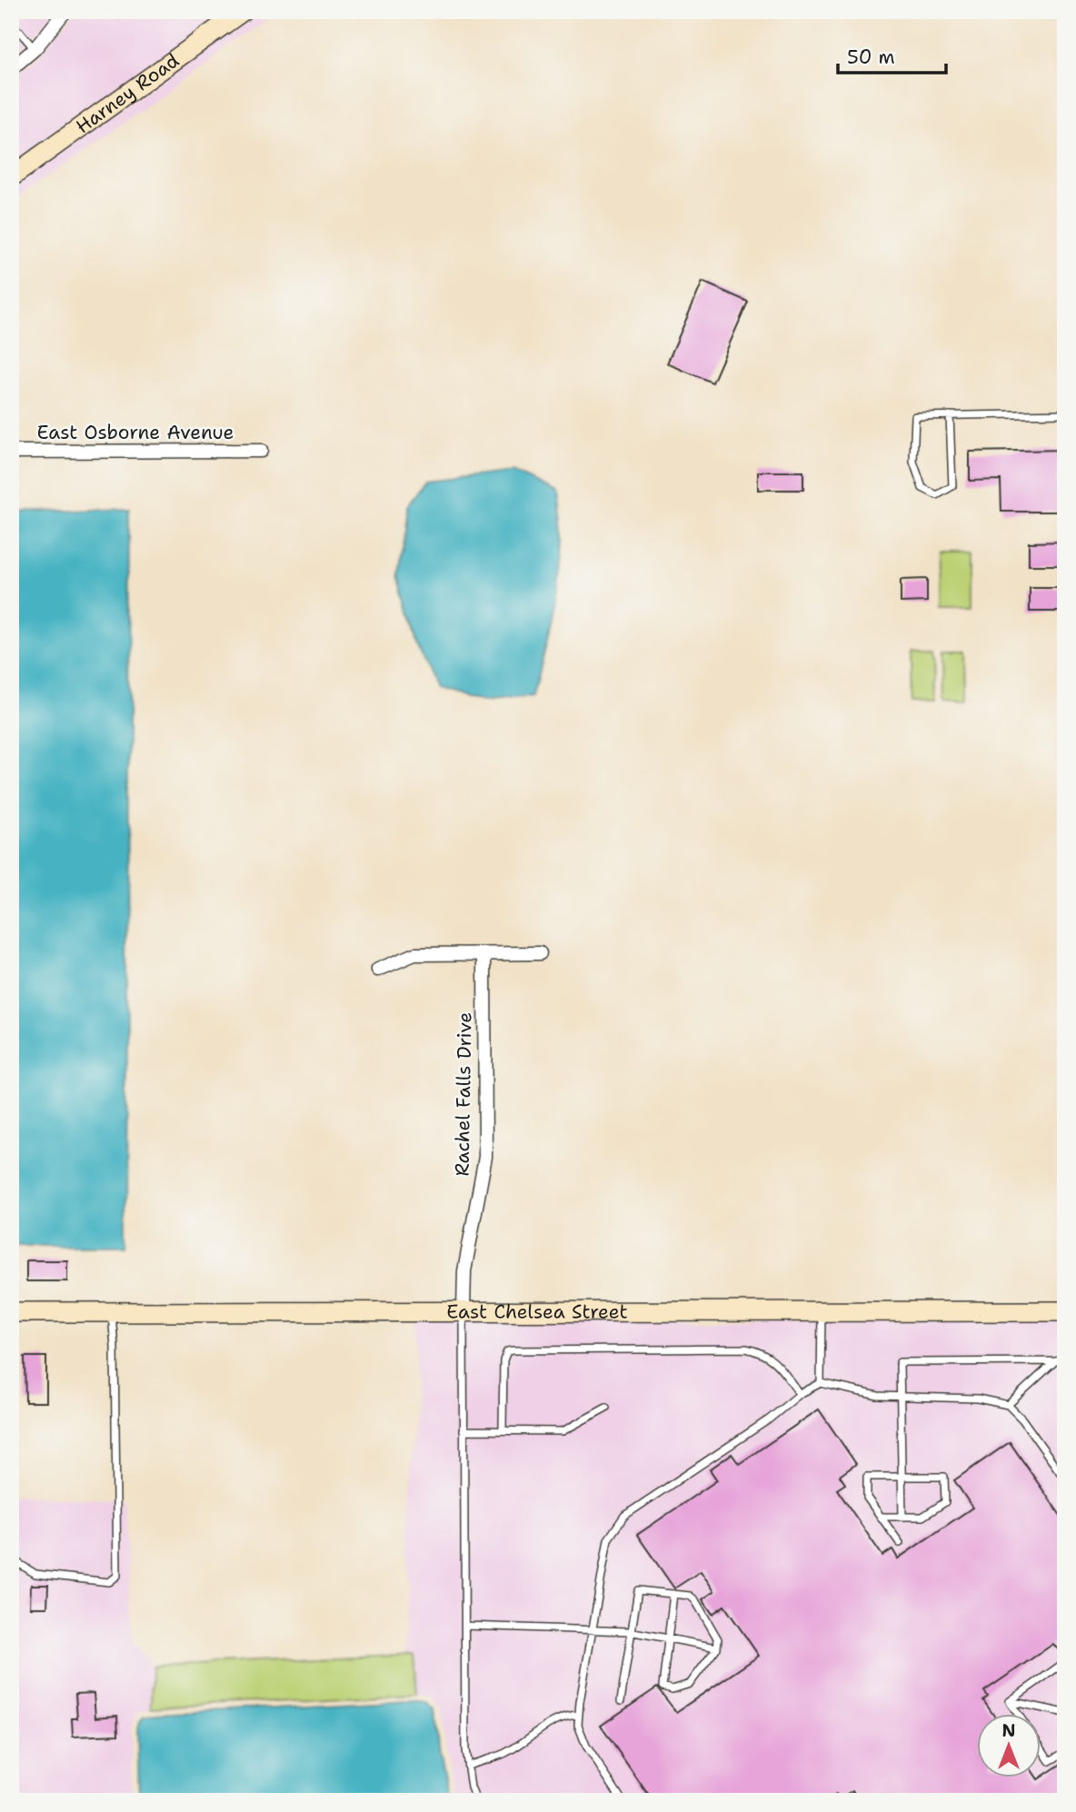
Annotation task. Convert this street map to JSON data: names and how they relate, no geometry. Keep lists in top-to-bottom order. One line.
{"streets":{"street":["Harney Road","East Osborne Avenue","Rachel Falls Drive","East Chelsea Street"]},"crossings":[["Rachel Falls Drive","East Chelsea Street"]],"scale_bar":"50 m","north":"top"}
